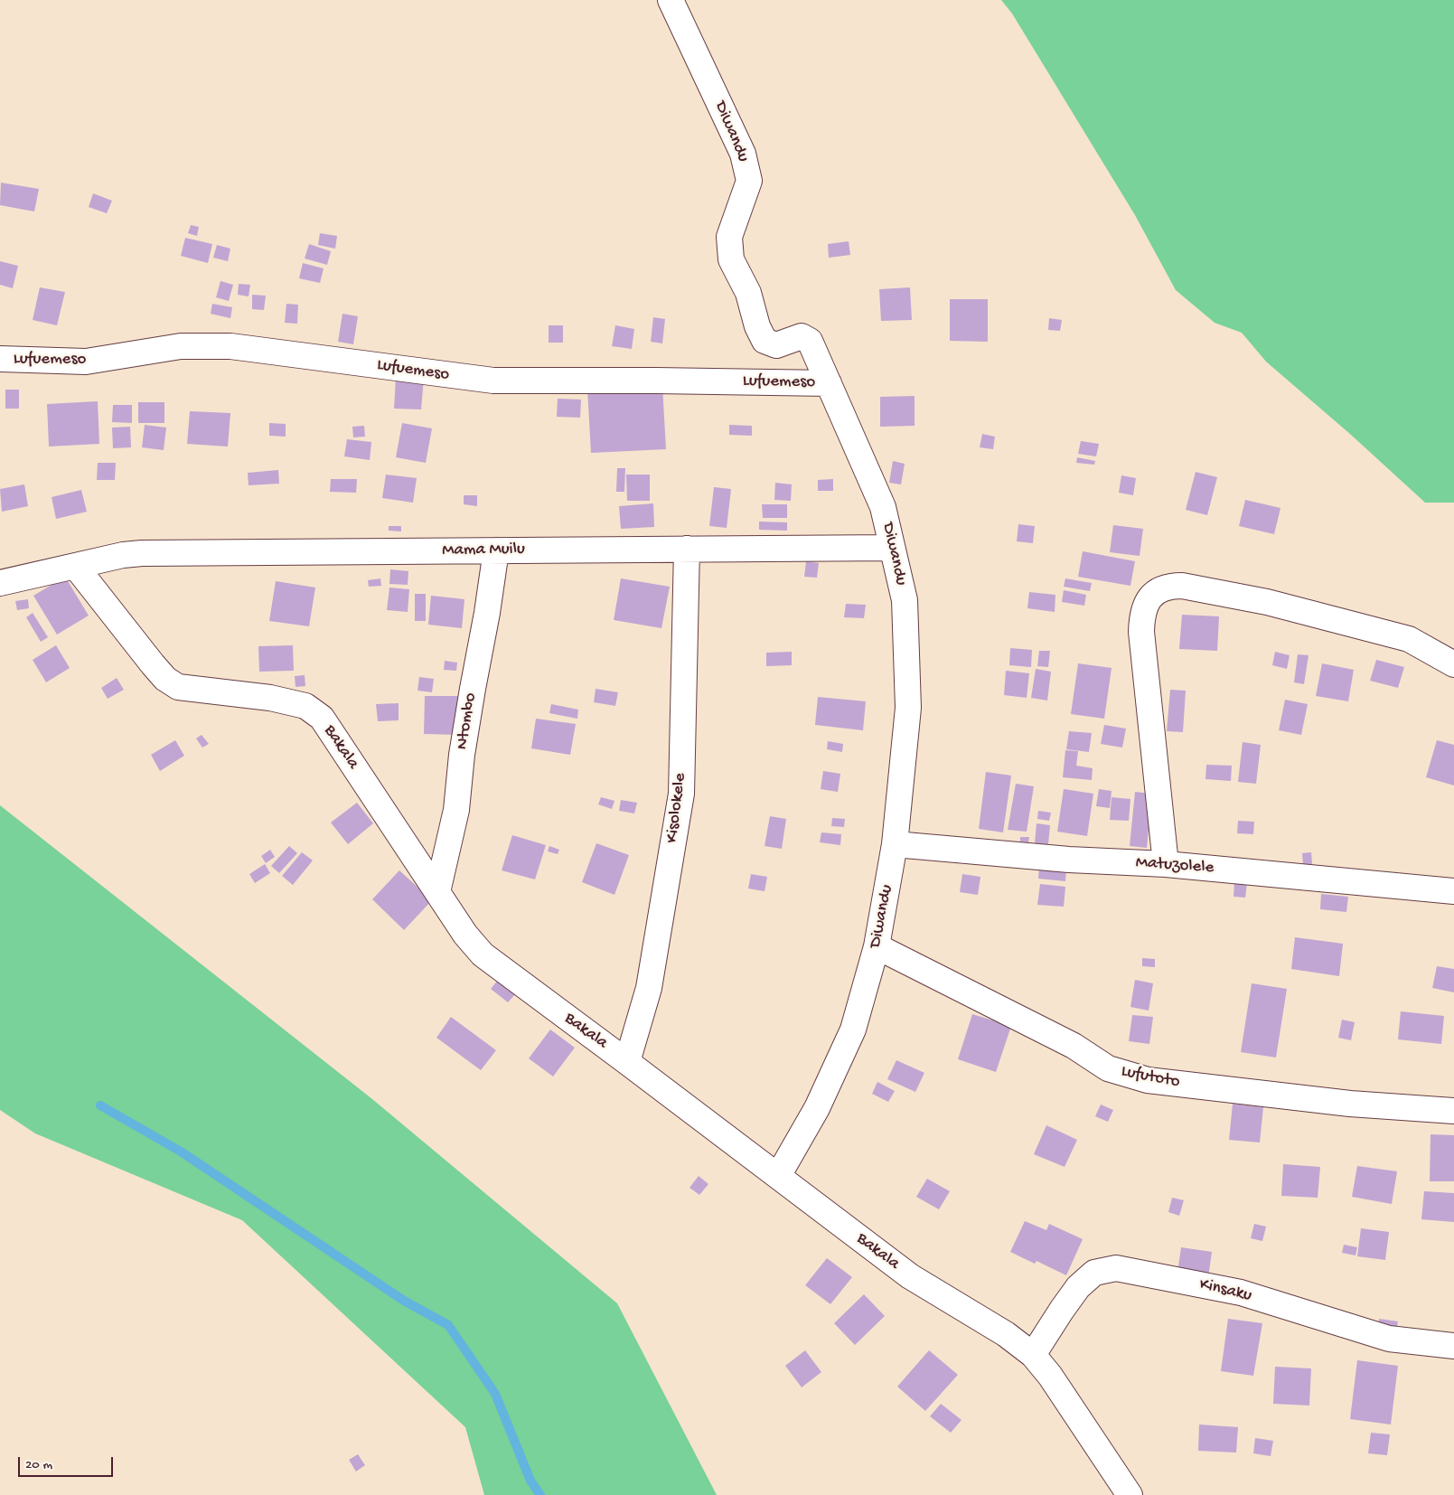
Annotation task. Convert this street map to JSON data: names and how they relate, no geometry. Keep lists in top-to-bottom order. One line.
{"streets":{"street":["Diwandu","Lufuemeso","Mama Muilu","Ntombo","Bakala","Kisolokele","Matuzolele","Lufutoto","Kinsaku"]},"crossings":[["Diwandu","Lufuemeso"],["Diwandu","Mama Muilu"],["Diwandu","Bakala"],["Diwandu","Matuzolele"],["Diwandu","Lufutoto"],["Mama Muilu","Ntombo"],["Mama Muilu","Bakala"],["Mama Muilu","Kisolokele"],["Ntombo","Bakala"],["Bakala","Kisolokele"],["Bakala","Kinsaku"]],"scale_bar":"20 m"}
